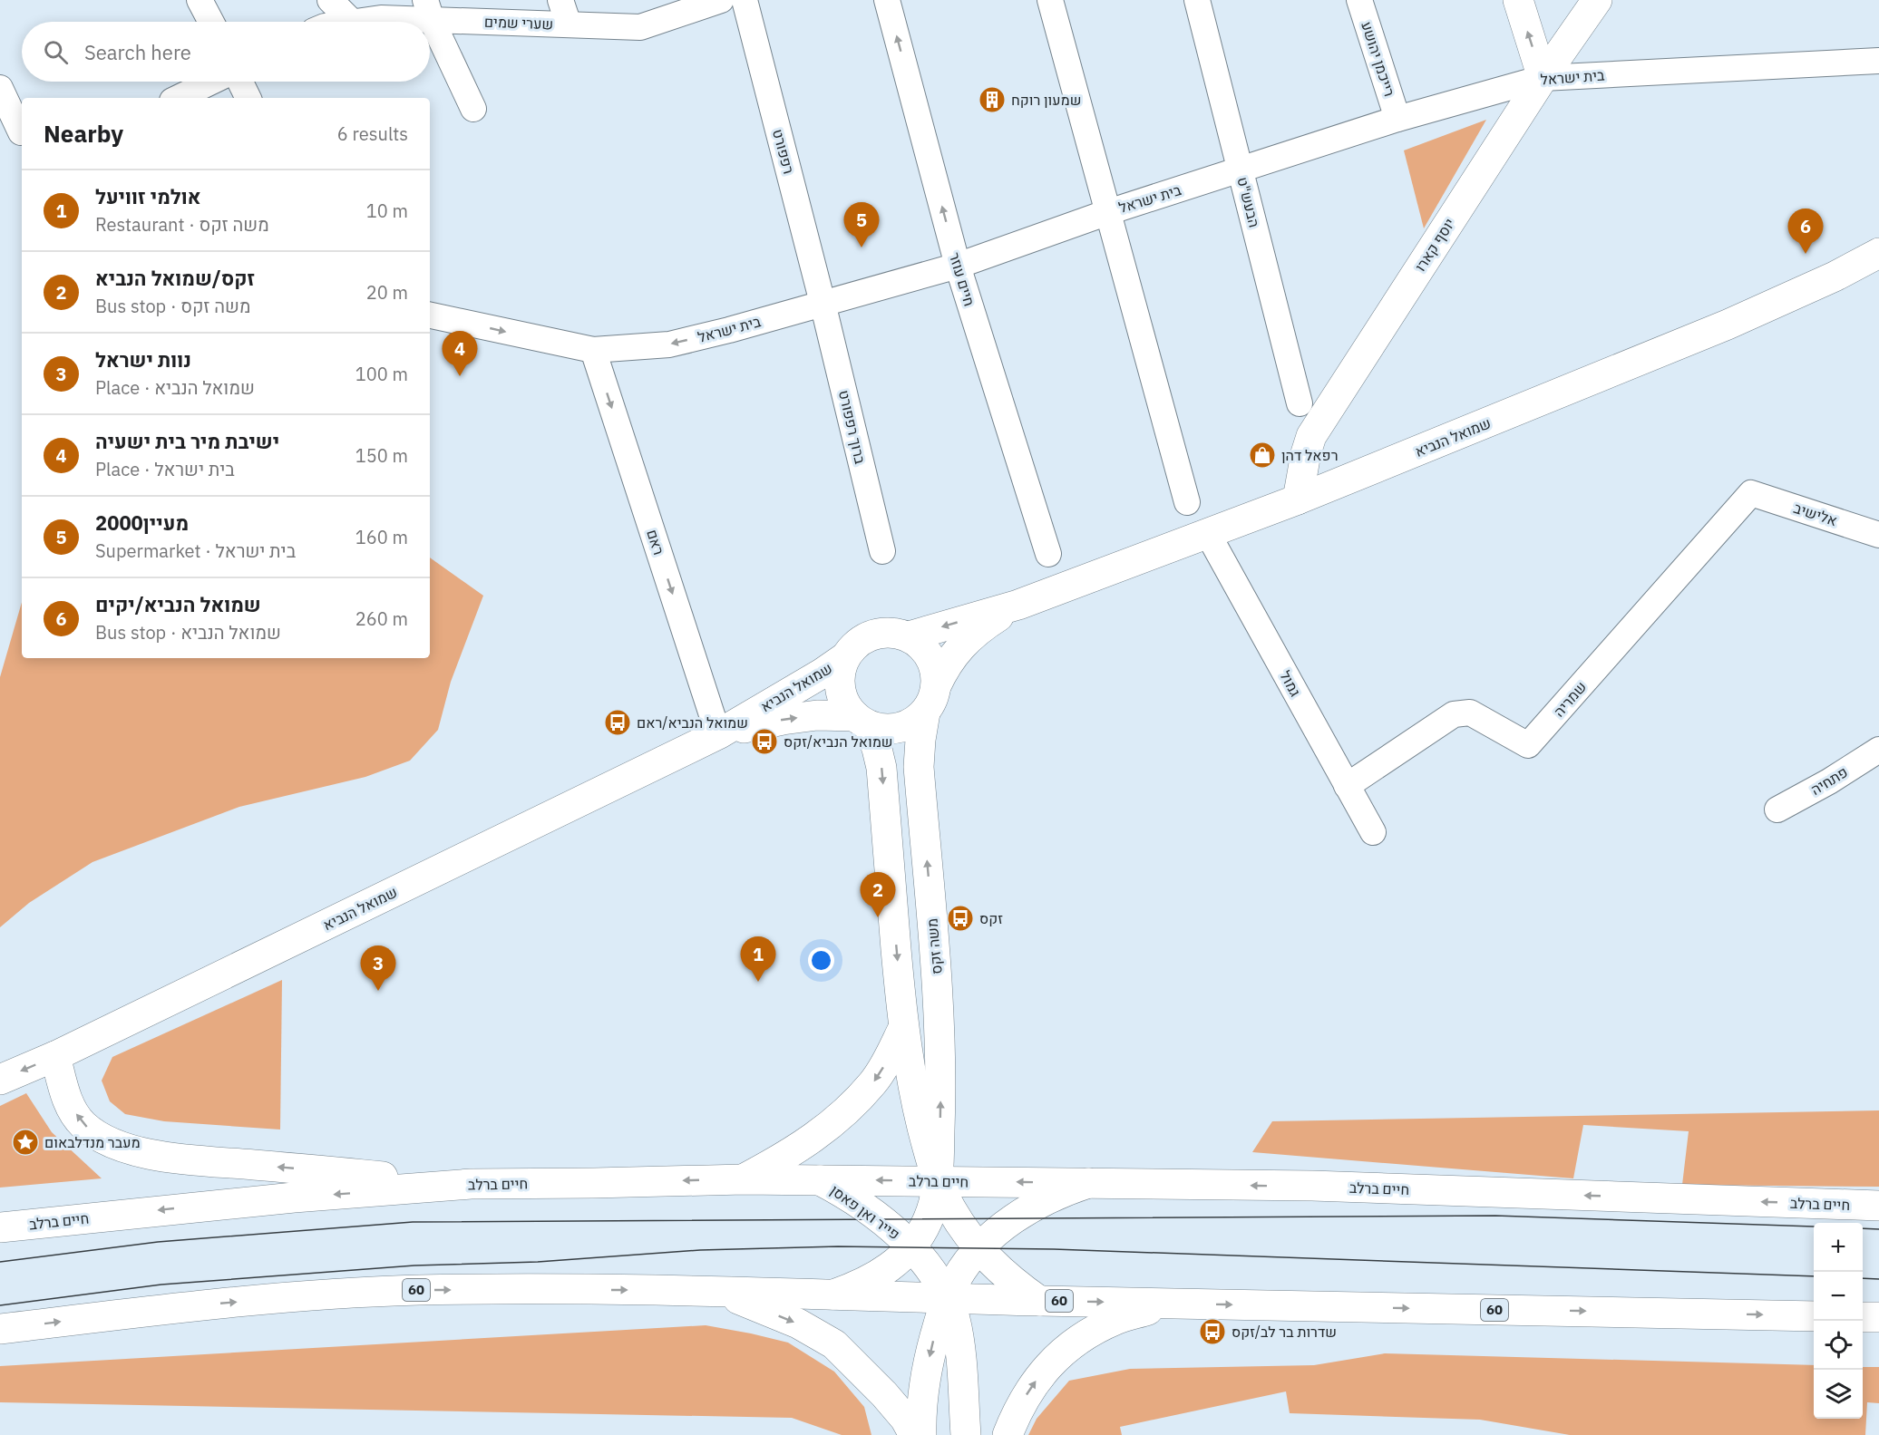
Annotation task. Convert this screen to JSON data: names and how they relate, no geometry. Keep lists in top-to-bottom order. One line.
{"streets":{"main road":["יוסף קארו","שמואל הנביא","משה זקס","חיים ברלב","פייר ואן פאסן","60"],"street":["שערי שמים","רייכמן יהושע","בית ישראל","רפפורט","הבעש\"ט","חיים עוזר","ברוך רפפורט","אלישיב","ראם","גמול","שמריה","פתחיה"]},"crossings":[["רייכמן יהושע","בית ישראל"],["בית ישראל","רפפורט"],["בית ישראל","הבעש\"ט"],["בית ישראל","יוסף קארו"],["בית ישראל","חיים עוזר"],["בית ישראל","ברוך רפפורט"],["בית ישראל","ראם"],["רפפורט","ברוך רפפורט"],["יוסף קארו","שמואל הנביא"],["שמואל הנביא","ראם"],["שמואל הנביא","גמול"],["שמואל הנביא","משה זקס"],["אלישיב","שמריה"],["גמול","שמריה"],["משה זקס","חיים ברלב"],["משה זקס","פייר ואן פאסן"],["משה זקס","60"],["חיים ברלב","פייר ואן פאסן"],["פייר ואן פאסן","60"]],"one_way":["ראם"],"places":{"building":["שמעון רוקח"],"shop":["רפאל דהן"],"bus stop":["שמואל הנביא/ראם","שמואל הנביא/זקס","זקס","שדרות בר לב/זקס"],"place":["מעבר מנדלבאום"]},"page":{"search":"Search here","heading":["Nearby","6 results"],"list":[{"mark":"1","name":"אולמי זוויעל","note":"Restaurant · משה זקס","value":"10 m"},{"mark":"2","name":"זקס/שמואל הנביא","note":"Bus stop · משה זקס","value":"20 m"},{"mark":"3","name":"נוות ישראל","note":"Place · שמואל הנביא","value":"100 m"},{"mark":"4","name":"ישיבת מיר בית ישעיה","note":"Place · בית ישראל","value":"150 m"},{"mark":"5","name":"מעיין2000","note":"Supermarket · בית ישראל","value":"160 m"},{"mark":"6","name":"שמואל הנביא/יקים","note":"Bus stop · שמואל הנביא","value":"260 m"}],"pins":["5","6","4","2","1","3"],"map_buttons":["+","−"]}}
